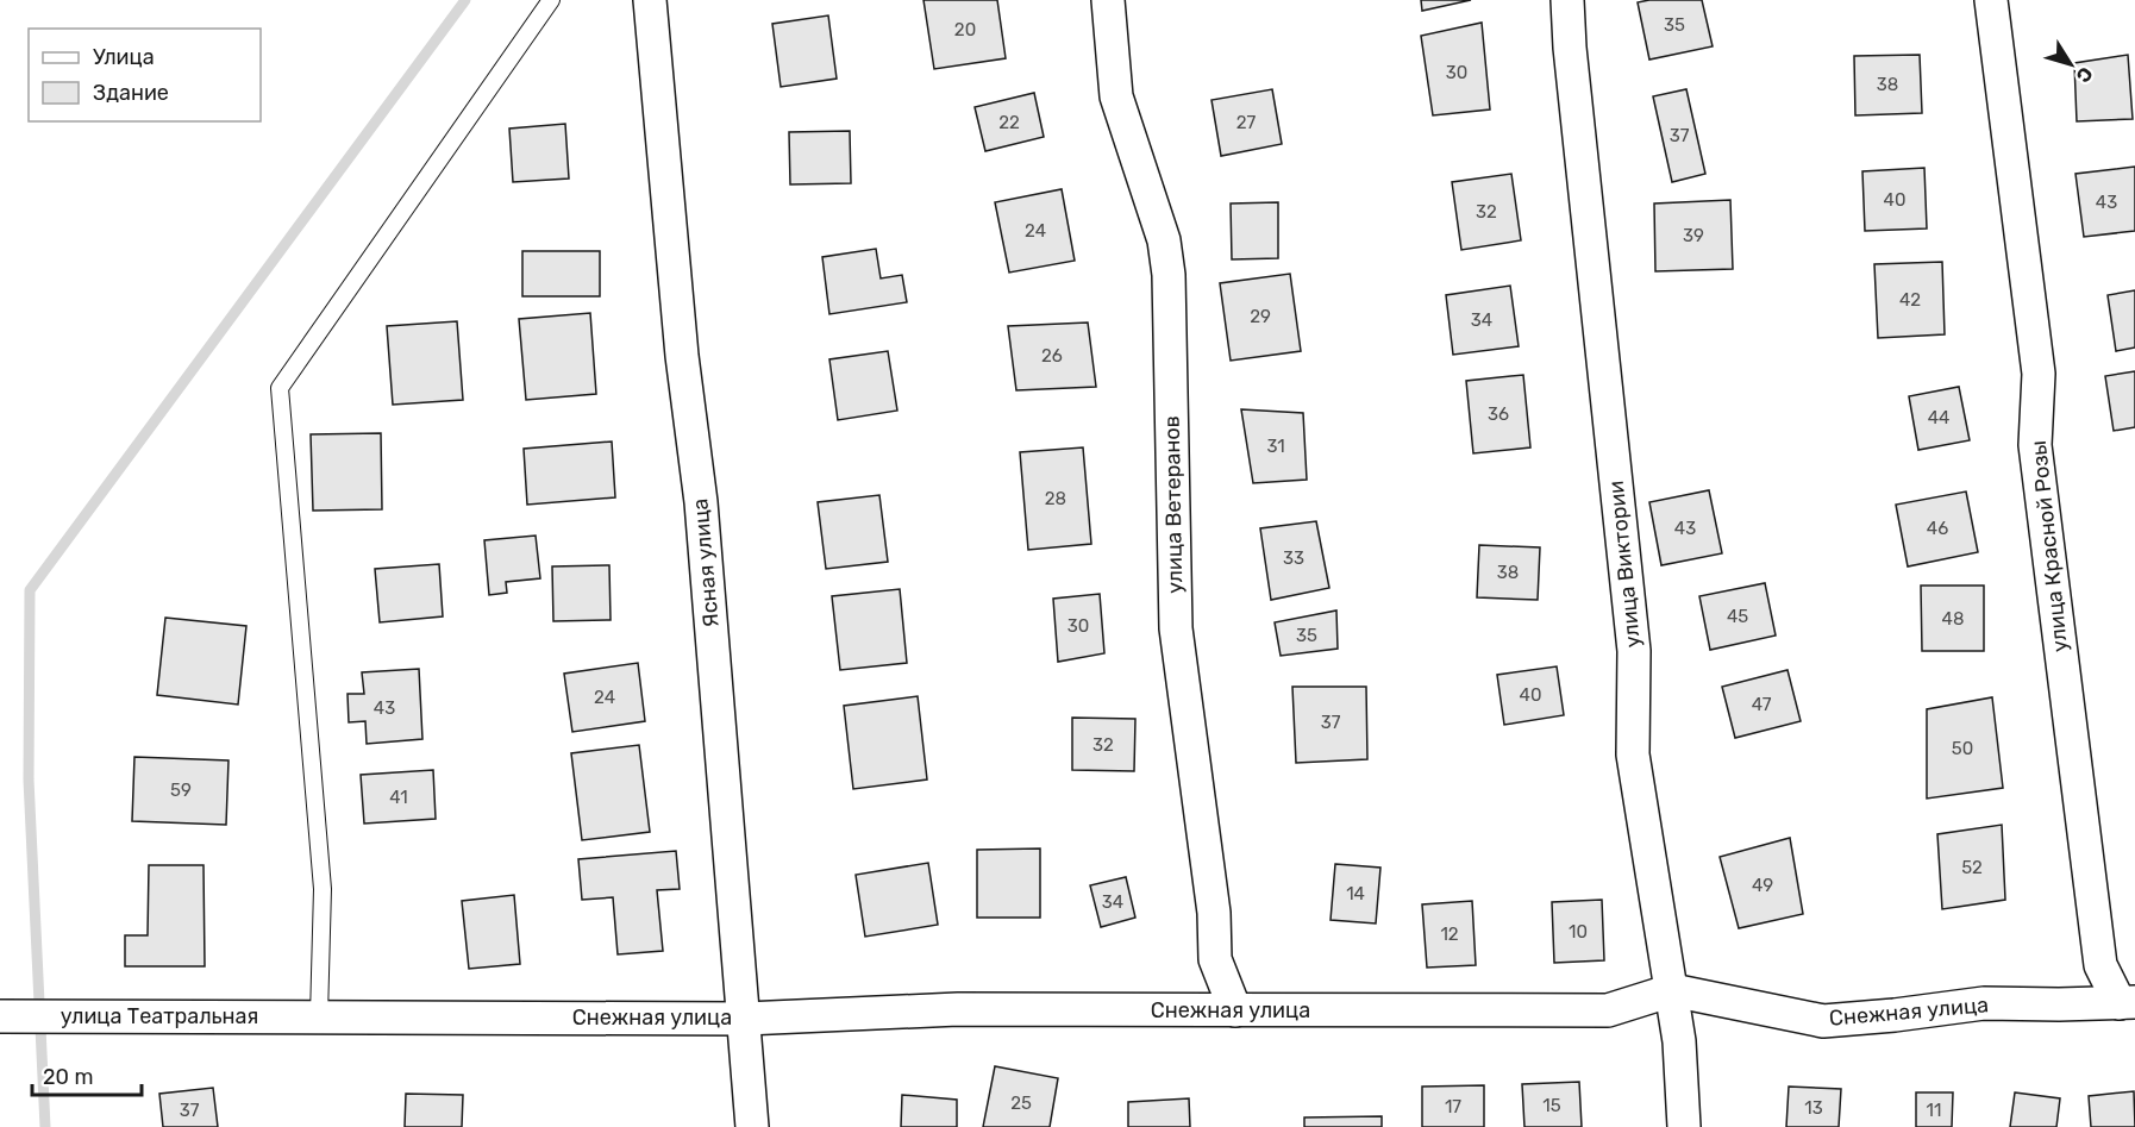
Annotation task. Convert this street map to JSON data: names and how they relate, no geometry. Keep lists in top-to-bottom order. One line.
{"streets":{"street":["улица Ветеранов","улица Красной Розы","Ясная улица","улица Виктории","Снежная улица","улица Театральная"]},"crossings":[["улица Ветеранов","Снежная улица"],["улица Красной Розы","Снежная улица"],["Ясная улица","Снежная улица"],["улица Виктории","Снежная улица"],["Снежная улица","улица Театральная"]],"house_numbers":["35","20","30","38","22","27","37","40","43","32","24","39","42","29","34","26","36","44","31","28","43","46","33","38","45","48","30","35","40","24","47","43","37","32","50","59","41","52","49","14","34","10","12","25","15","17","13","37","11"],"legend":["Улица","Здание"],"scale_bar":"20 m","north":"bottom right"}
